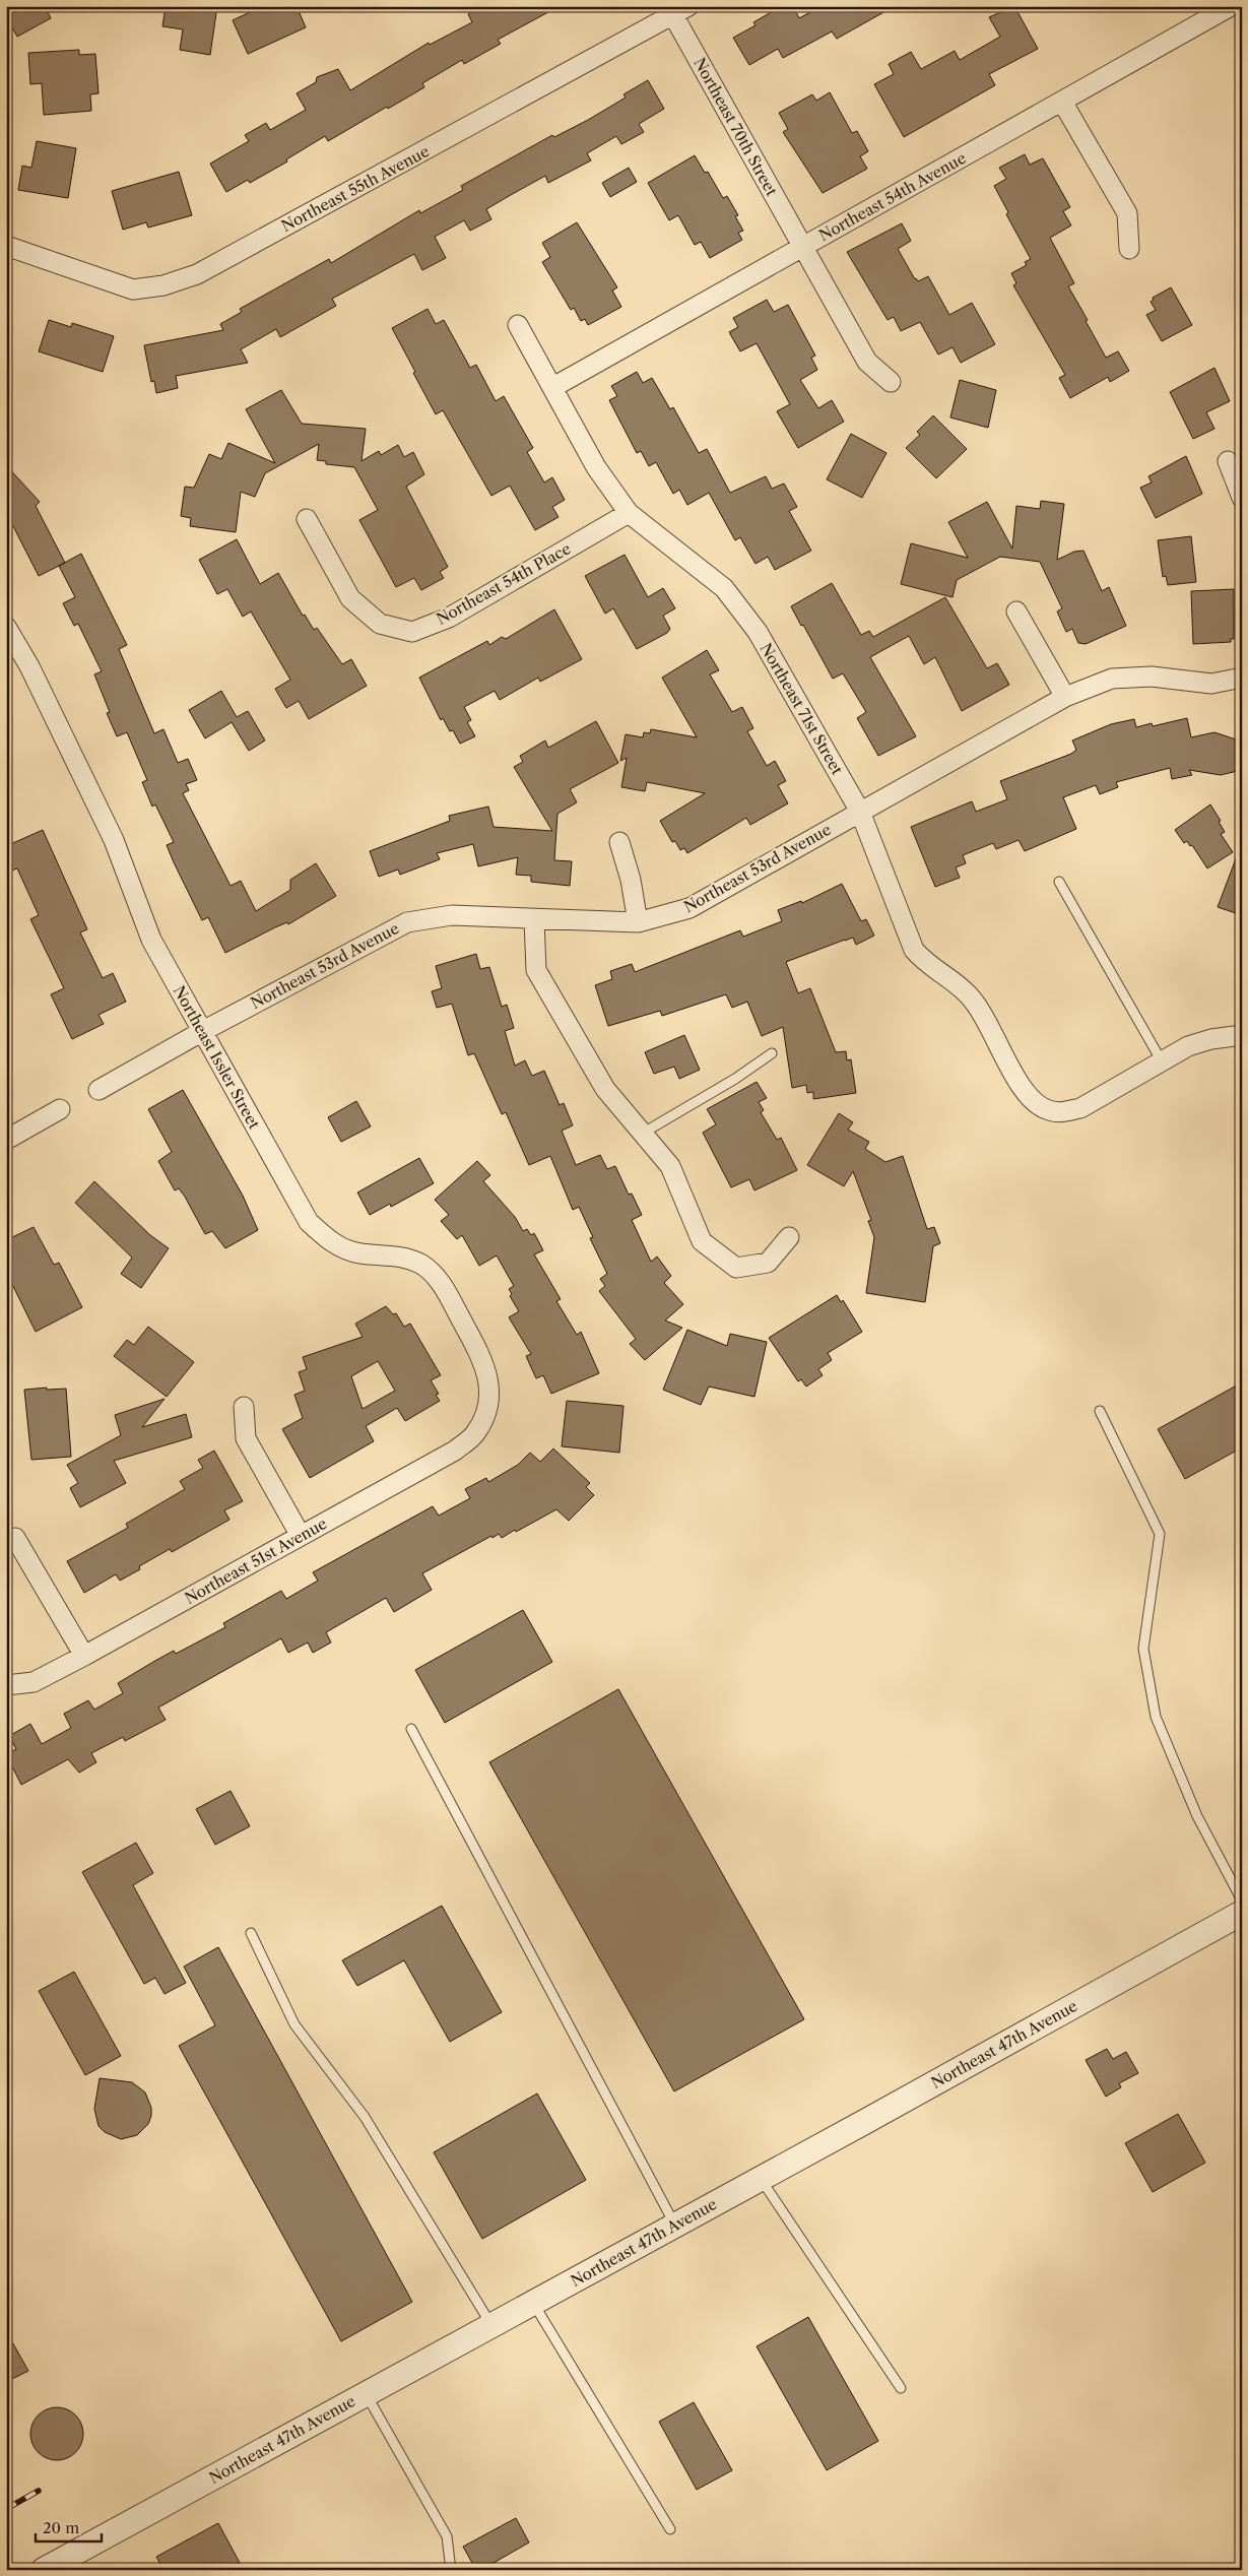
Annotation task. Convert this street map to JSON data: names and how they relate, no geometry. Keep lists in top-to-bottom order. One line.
{"streets":{"street":["Northeast 70th Street","Northeast 55th Avenue","Northeast 54th Avenue","Northeast 54th Place","Northeast 71st Street","Northeast 53rd Avenue","Northeast Issler Street","Northeast 51st Avenue","Northeast 47th Avenue"]},"crossings":[["Northeast 70th Street","Northeast 55th Avenue"],["Northeast 70th Street","Northeast 54th Avenue"],["Northeast 54th Avenue","Northeast 71st Street"],["Northeast 54th Place","Northeast 71st Street"],["Northeast 71st Street","Northeast 53rd Avenue"],["Northeast 53rd Avenue","Northeast Issler Street"],["Northeast Issler Street","Northeast 51st Avenue"]],"scale_bar":"20 m"}
